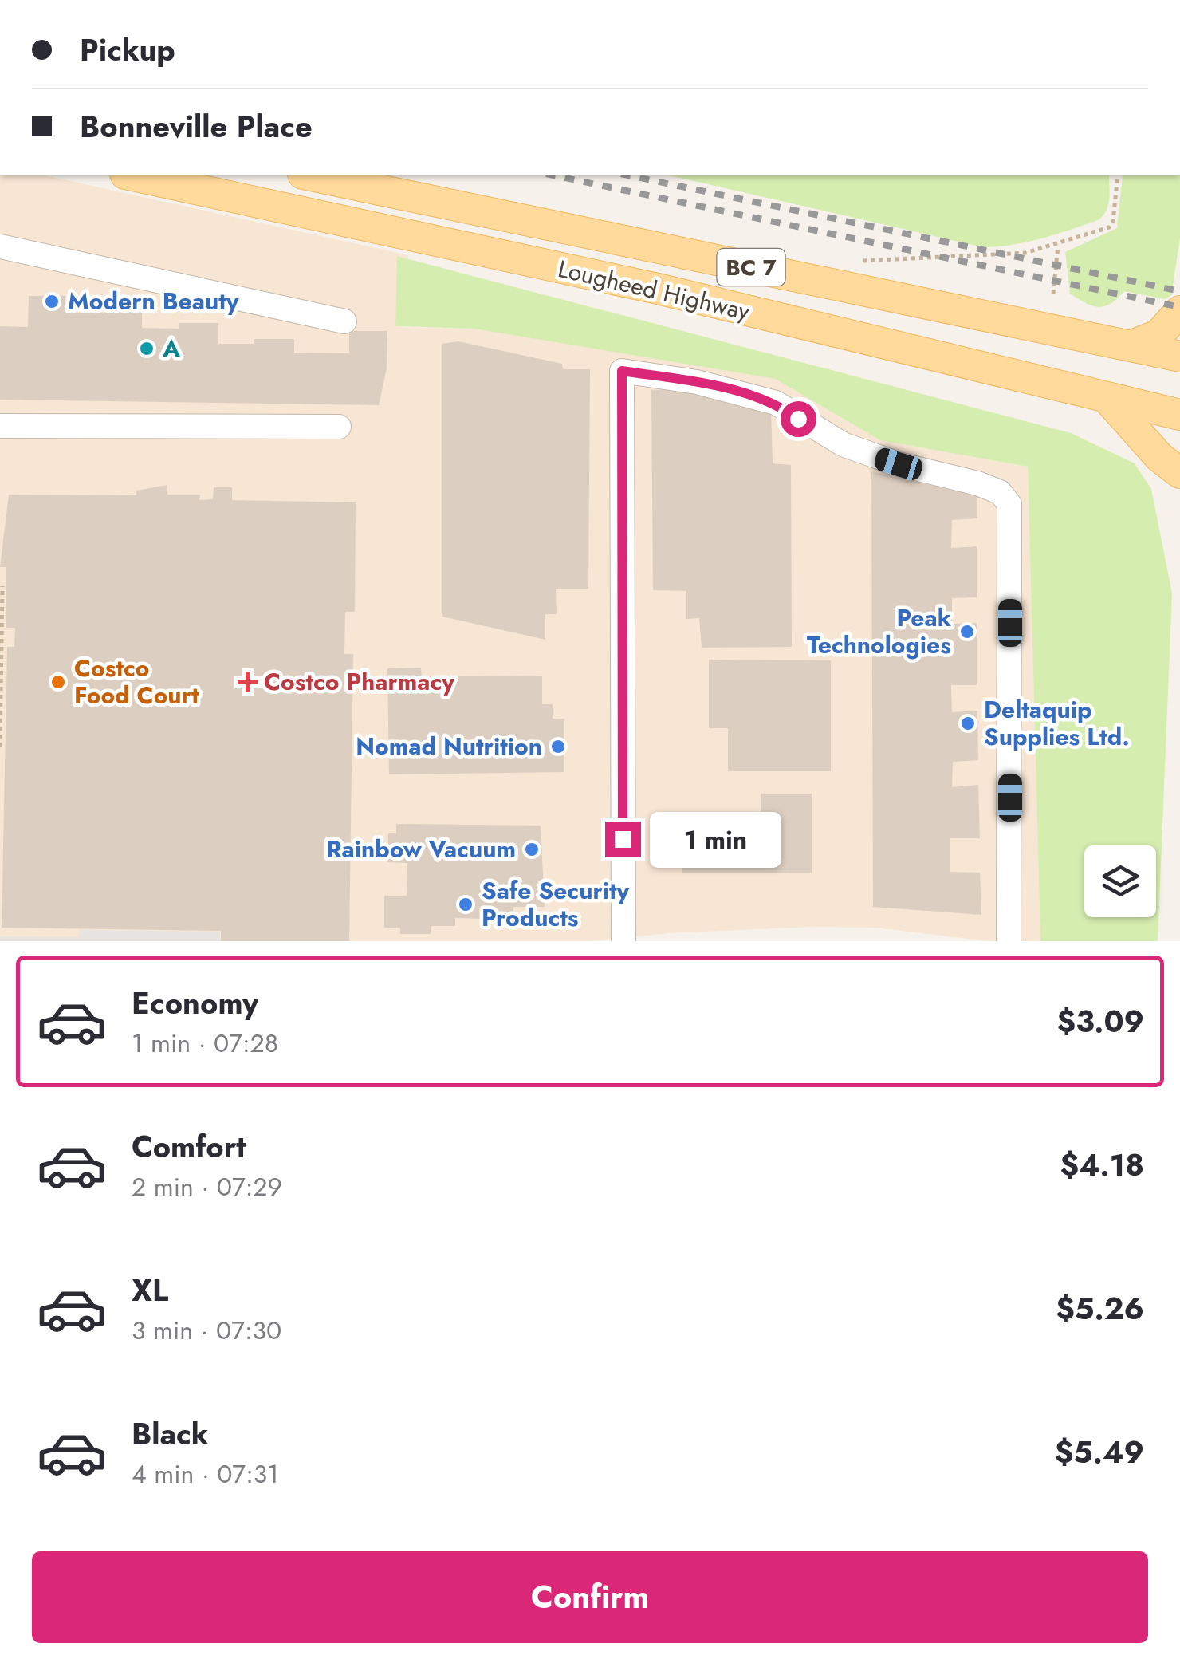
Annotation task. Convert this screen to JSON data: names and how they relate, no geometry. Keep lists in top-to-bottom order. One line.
{"streets":{"main road":["BC 7","Lougheed Highway"]},"places":{"other":["Modern Beauty","A","Peak Technologies","Costco Food Court","Deltaquip Supplies Ltd.","Nomad Nutrition","Rainbow Vacuum","Safe Security Products"],"health":["Costco Pharmacy"]},"page":{"banner":["Pickup","Bonneville Place"],"bubble":"1 min","list":[{"name":"Economy","note":"1 min · 07:28","value":"$3.09"},{"name":"Comfort","note":"2 min · 07:29","value":"$4.18"},{"name":"XL","note":"3 min · 07:30","value":"$5.26"},{"name":"Black","note":"4 min · 07:31","value":"$5.49"}],"buttons":"Confirm"}}
